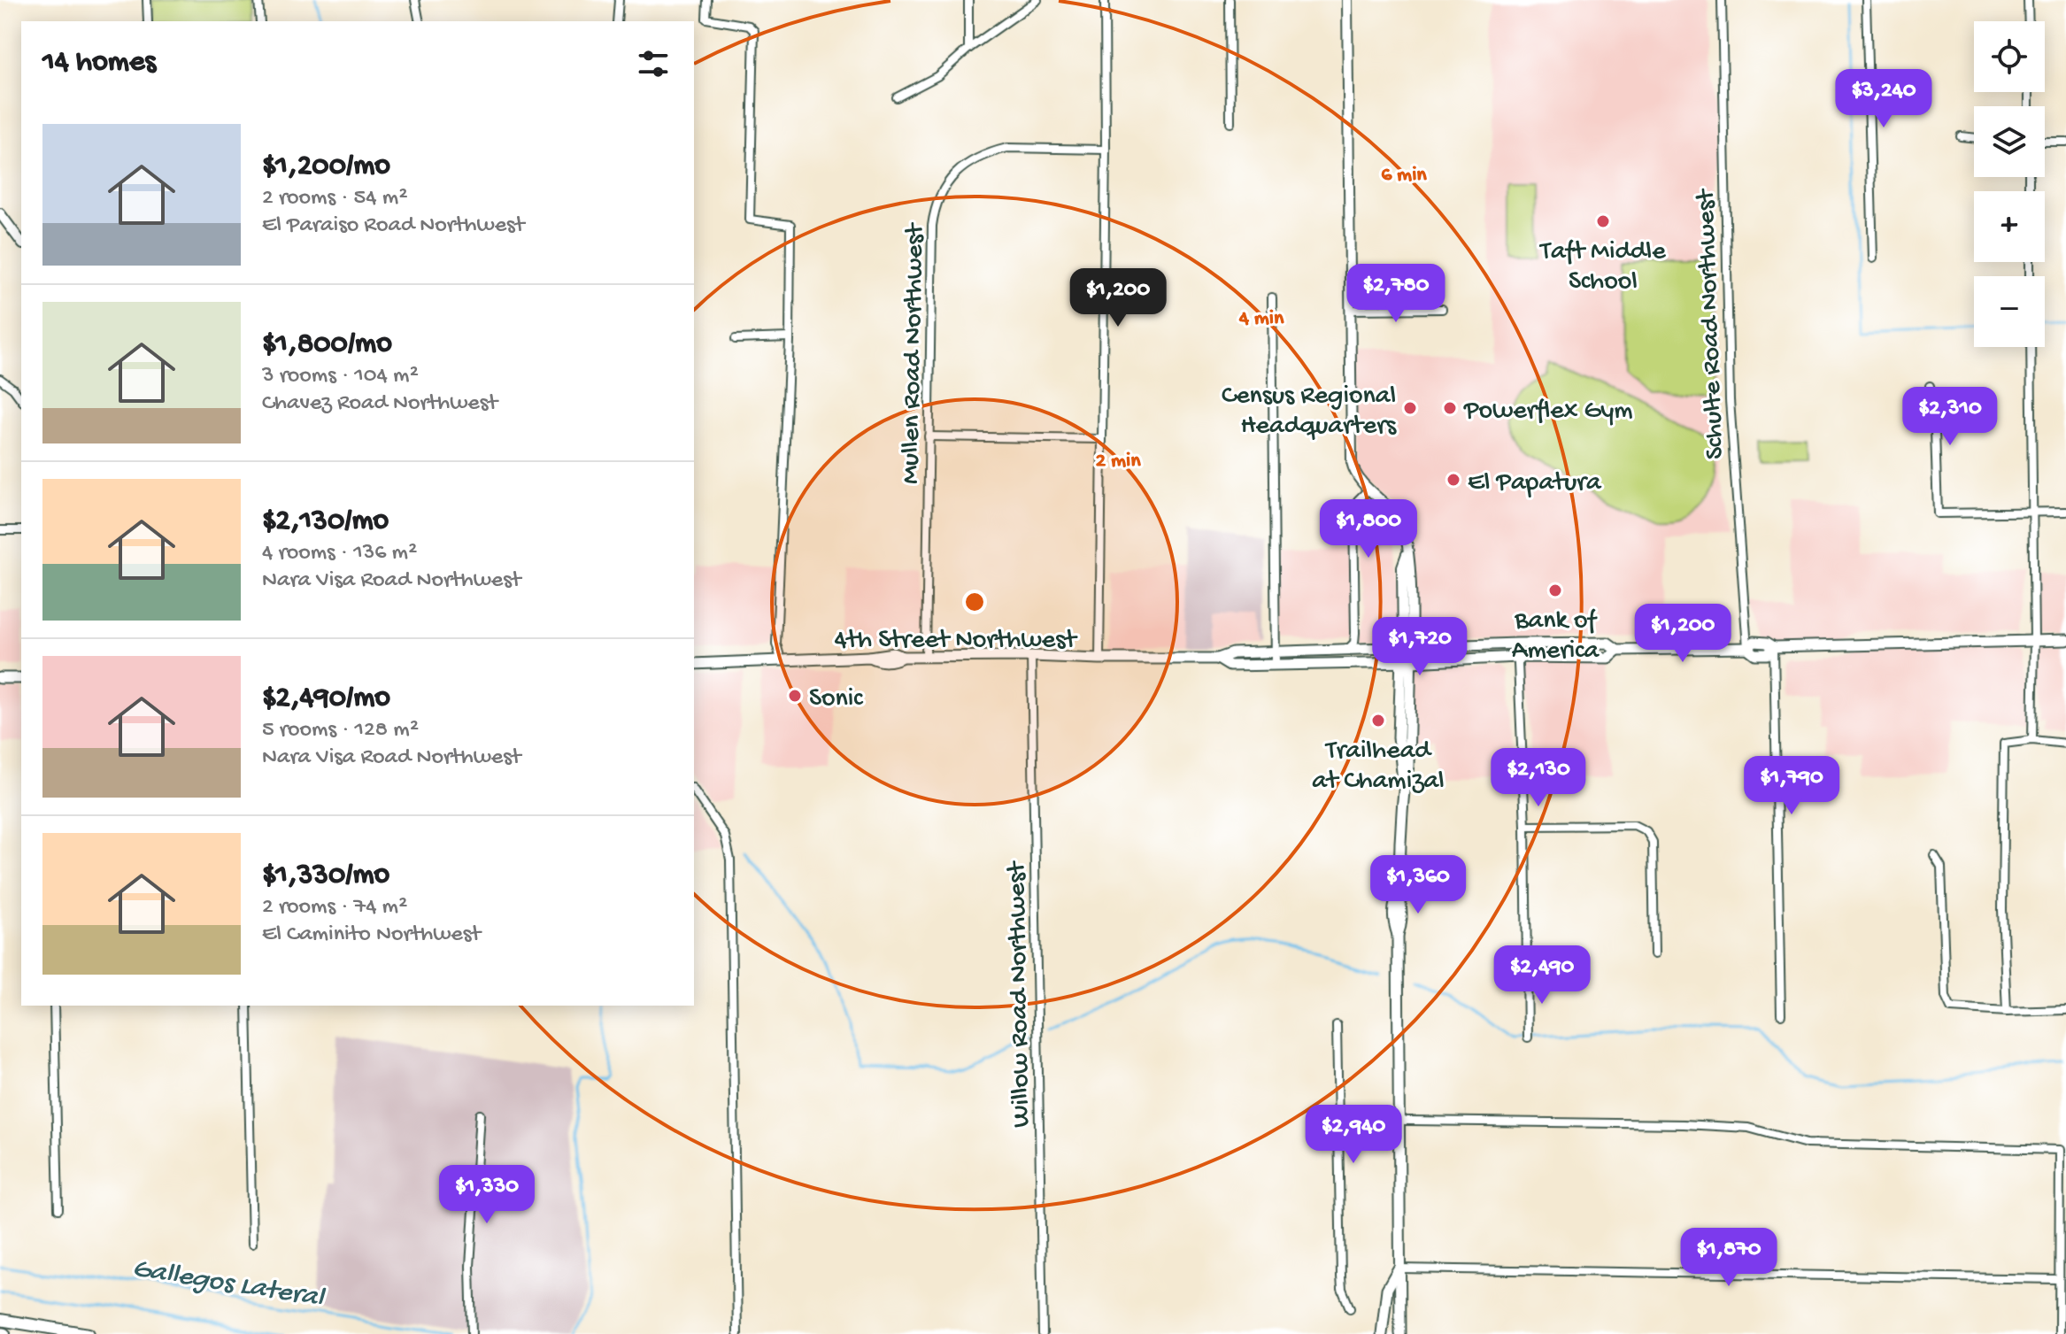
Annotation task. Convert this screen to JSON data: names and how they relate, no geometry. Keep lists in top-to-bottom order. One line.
{"streets":{"main road":["4th Street Northwest"],"street":["Schulte Road Northwest","Mullen Road Northwest","Willow Road Northwest"]},"crossings":[["Schulte Road Northwest","4th Street Northwest"],["Mullen Road Northwest","4th Street Northwest"],["4th Street Northwest","Willow Road Northwest"]],"water":["Gallegos Lateral"],"places":["Taft Middle School","Census Regional Headquarters","Powerflex Gym","El Papatura","Bank of America","Sonic","Trailhead at Chamizal"],"page":{"map_buttons":["+","−"],"heading":"14 homes","price":["$3,240","$2,780","$1,200","$2,310","$1,800","$1,200","$1,720","$2,130","$1,790","$1,360","$2,490","$2,940","$1,330","$1,870"],"list":[{"name":"$1,200/mo","note":"2 rooms · 54 m² · El Paraiso Road Northwest"},{"name":"$1,800/mo","note":"3 rooms · 104 m² · Chavez Road Northwest"},{"name":"$2,130/mo","note":"4 rooms · 136 m² · Nara Visa Road Northwest"},{"name":"$2,490/mo","note":"5 rooms · 128 m² · Nara Visa Road Northwest"},{"name":"$1,330/mo","note":"2 rooms · 74 m² · El Caminito Northwest"}]},"rings":["6 min","4 min","2 min"]}
